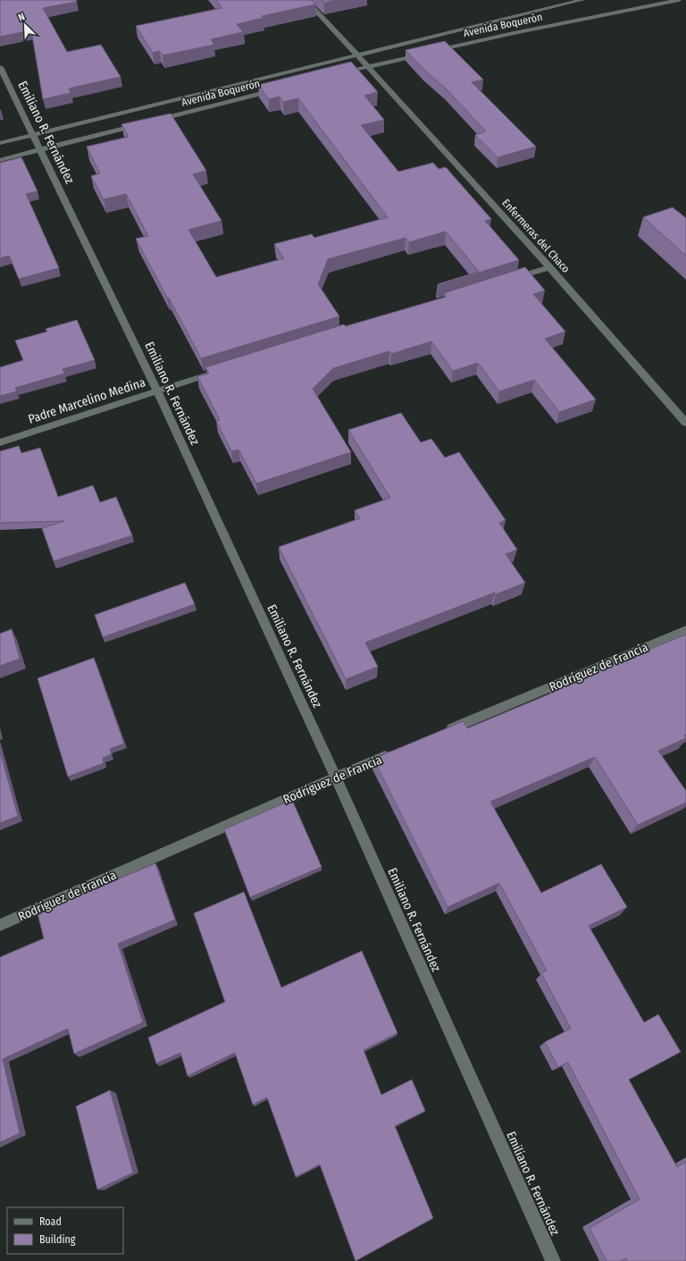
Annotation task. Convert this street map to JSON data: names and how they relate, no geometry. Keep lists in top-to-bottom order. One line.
{"streets":{"street":["Avenida Boquerón","Emiliano R. Fernández","Enfermeras del Chaco","Padre Marcelino Medina","Rodríguez de Francia"]},"crossings":[["Avenida Boquerón","Emiliano R. Fernández"],["Avenida Boquerón","Enfermeras del Chaco"],["Emiliano R. Fernández","Padre Marcelino Medina"],["Emiliano R. Fernández","Rodríguez de Francia"]],"legend":["Road","Building"],"north":"top left"}
